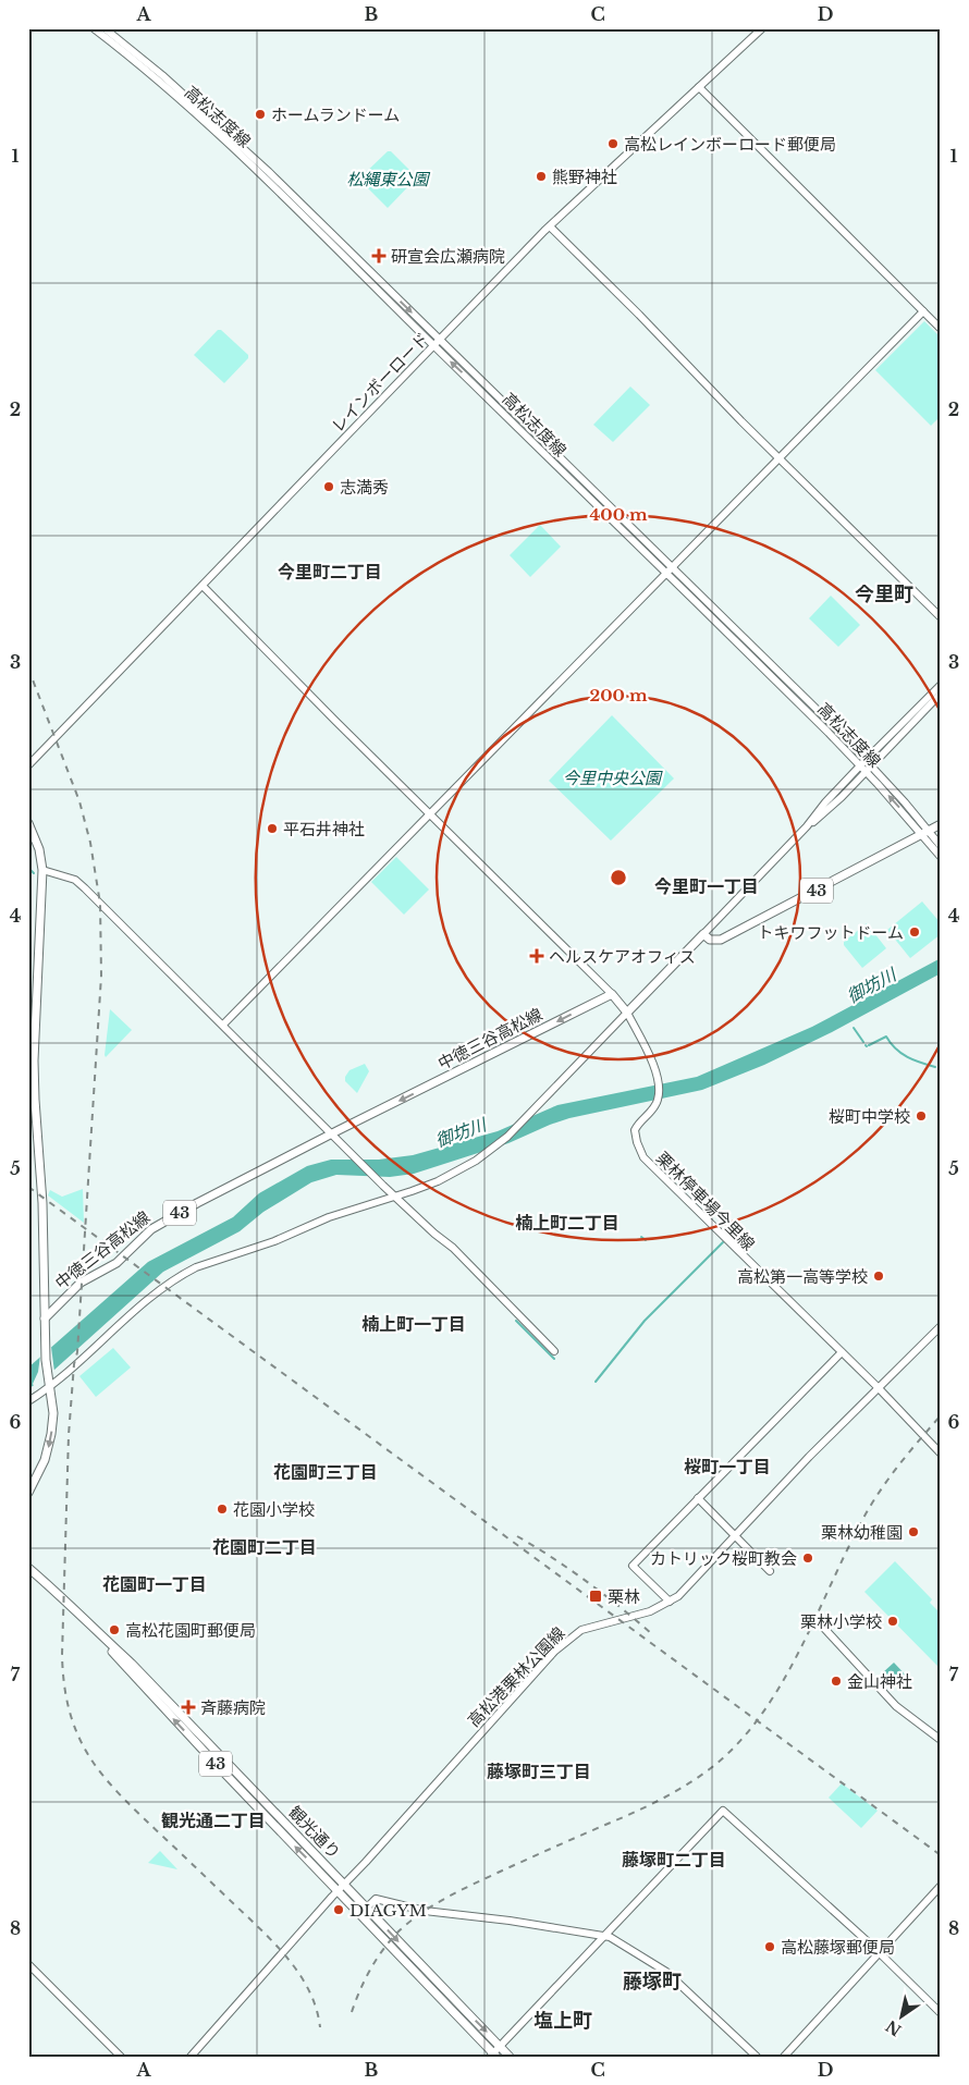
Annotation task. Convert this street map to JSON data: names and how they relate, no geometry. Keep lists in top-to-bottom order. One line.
{"streets":{"main road":["43","中徳三谷高松線","観光通り"],"street":["高松志度線","レインボーロード","栗林停車場今里線","高松港栗林公園線"]},"crossings":[["高松志度線","レインボーロード"],["高松志度線","43"],["高松港栗林公園線","観光通り"]],"districts":["今里町二丁目","今里町","今里町一丁目","楠上町二丁目","楠上町一丁目","桜町一丁目","花園町三丁目","花園町二丁目","花園町一丁目","藤塚町三丁目","観光通二丁目","藤塚町二丁目","藤塚町","塩上町"],"water":["御坊川"],"parks":["松縄東公園","今里中央公園"],"places":{"other":["ホームランドーム","高松レインボーロード郵便局","熊野神社","志満秀","平石井神社","トキワフットドーム","桜町中学校","高松第一高等学校","花園小学校","栗林幼稚園","カトリック桜町教会","栗林小学校","高松花園町郵便局","金山神社","DIAGYM","高松藤塚郵便局"],"health":["研宣会広瀬病院","ヘルスケアオフィス","斉藤病院"],"transit":["栗林"]},"north":"bottom left","grid":{"columns":["A","B","C","D"],"rows":["1","2","3","4","5","6","7","8"]},"rings":["400 m","200 m"]}
